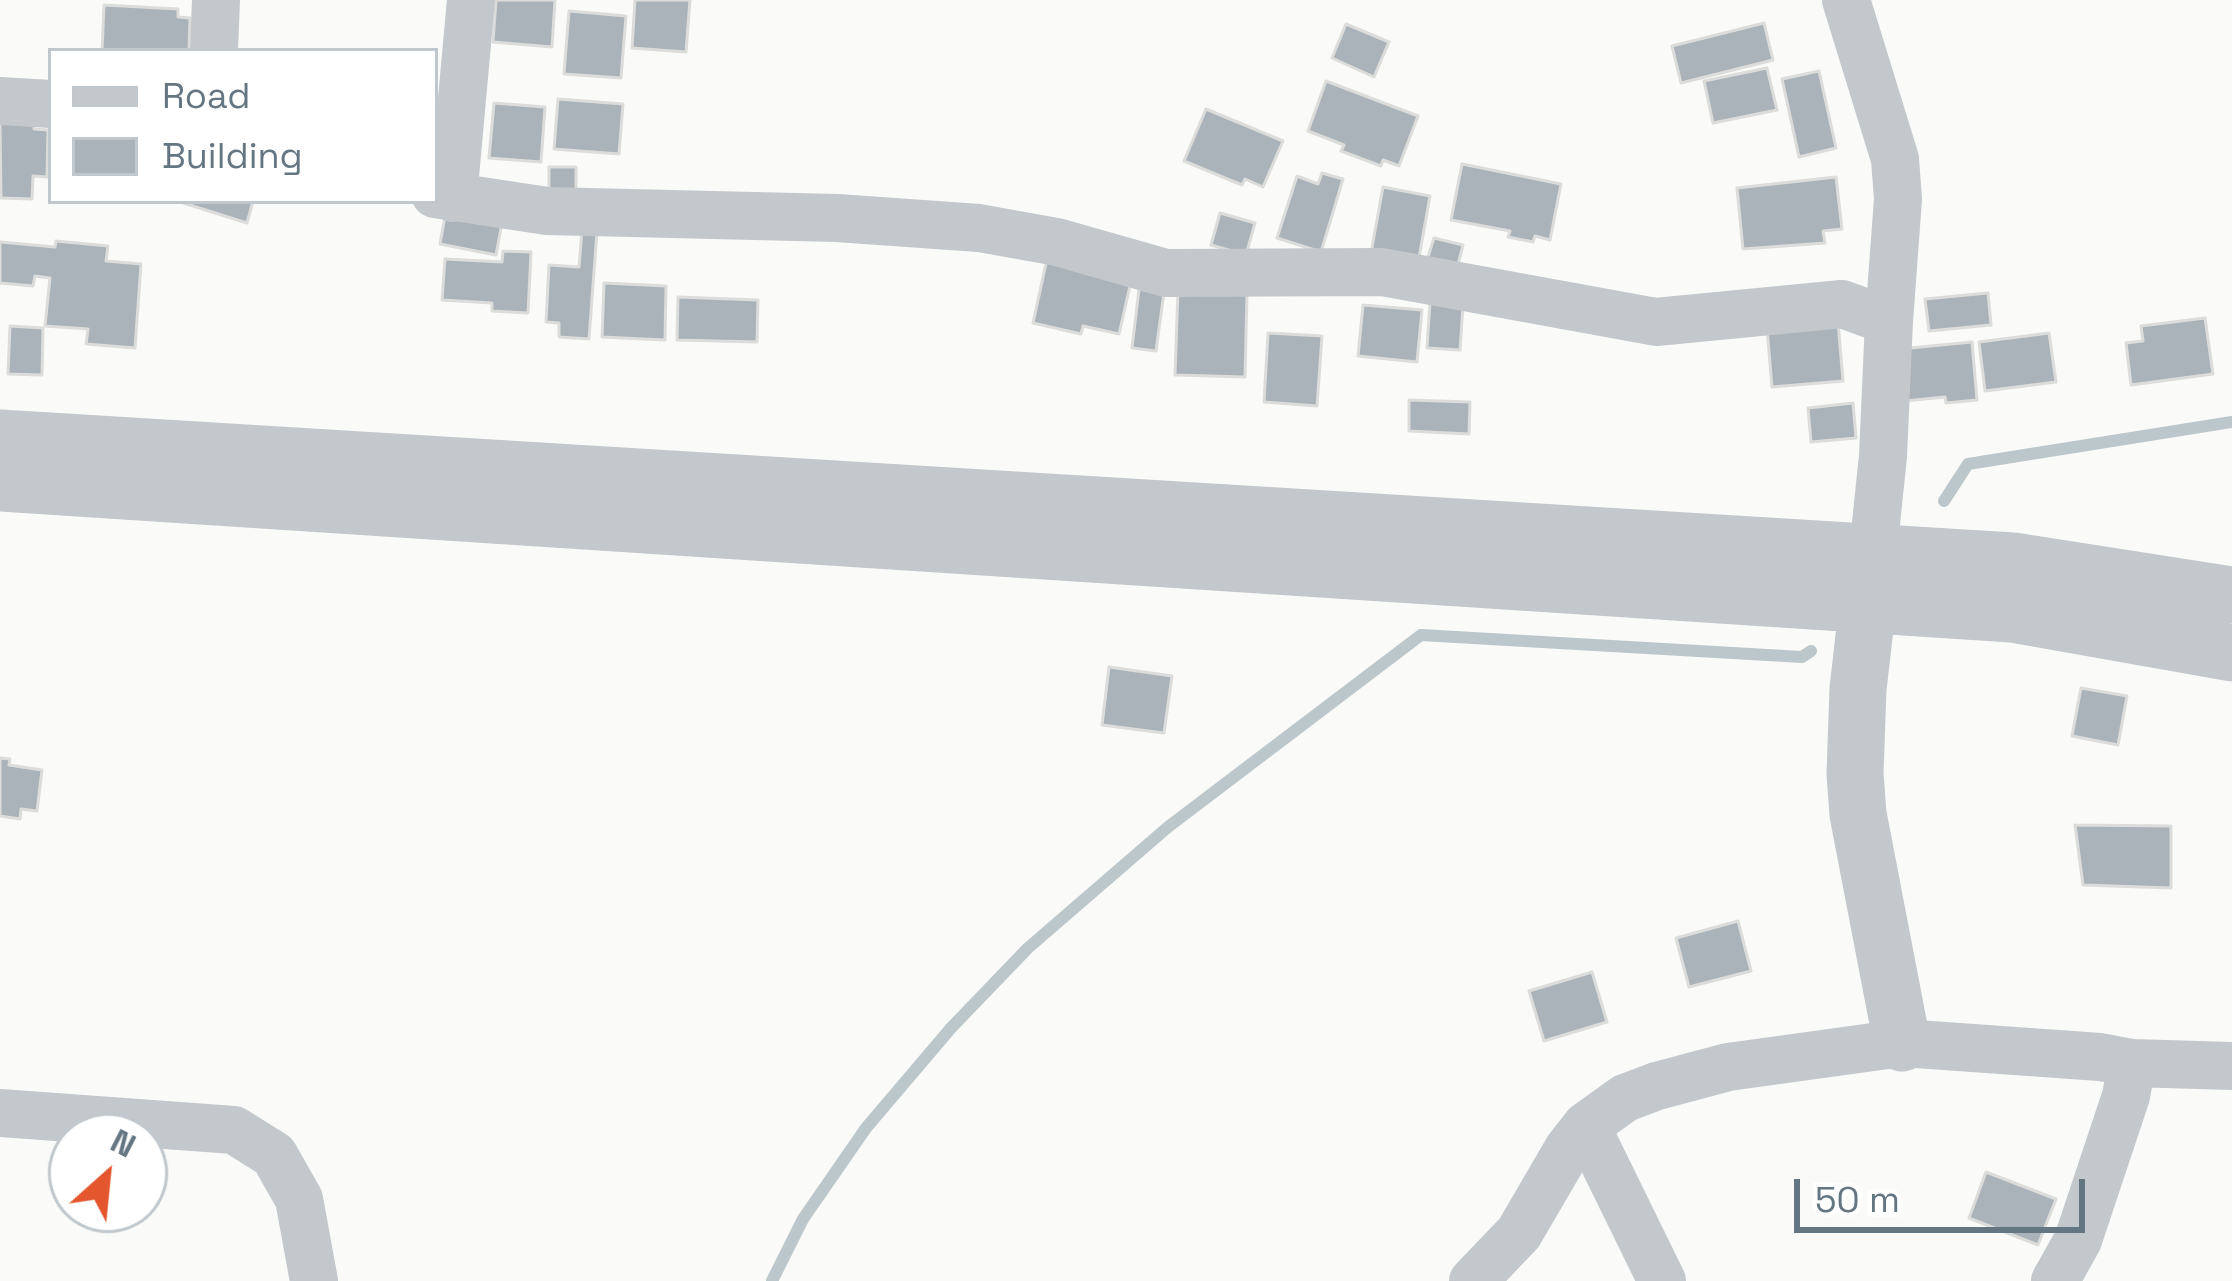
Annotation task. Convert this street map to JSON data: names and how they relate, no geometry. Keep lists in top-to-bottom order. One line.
{"legend":["Road","Building"],"scale_bar":"50 m","north":"top right"}
